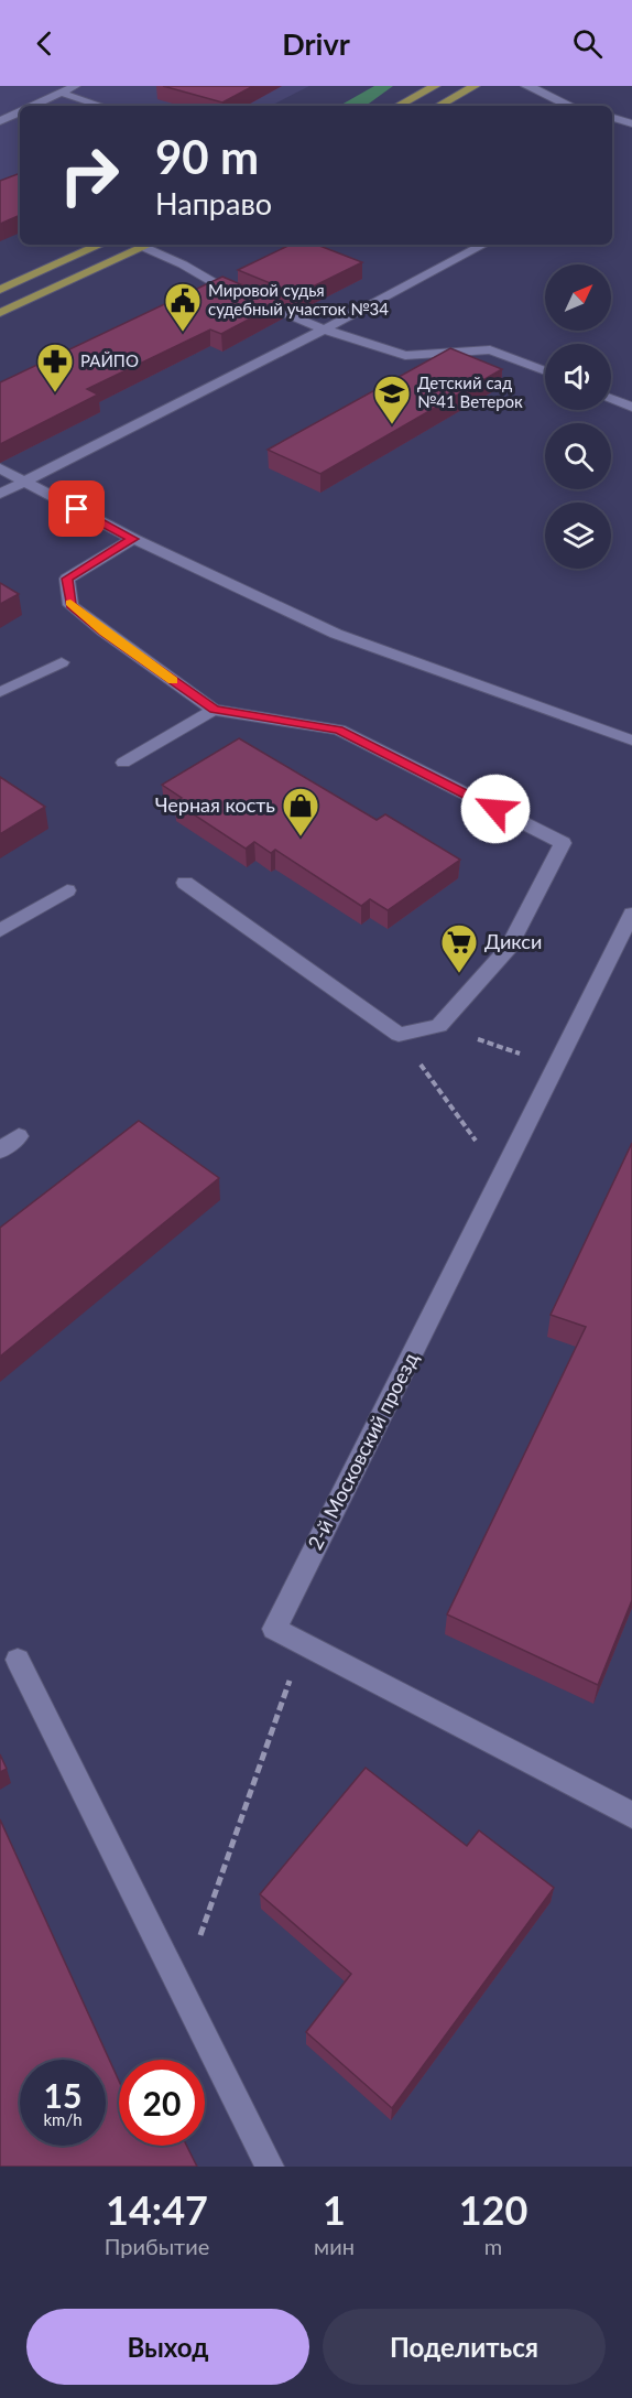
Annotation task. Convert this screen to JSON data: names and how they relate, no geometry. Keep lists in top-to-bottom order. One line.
{"streets":{"street":["2-й Московский проезд"]},"places":{"public building":["Мировой судья судебный участок №34"],"pharmacy":["РАЙПО"],"school or university":["Детский сад №41 Ветерок"],"shop":["Черная кость"],"supermarket":["Дикси"]},"north":"top right","page":{"header":"Drivr","turn":["90 m","Направо"],"speed":"15 km/h","limit":"20","eta":["14:47","Прибытие","1","мин","120","m"],"buttons":["Выход","Поделиться"]}}
